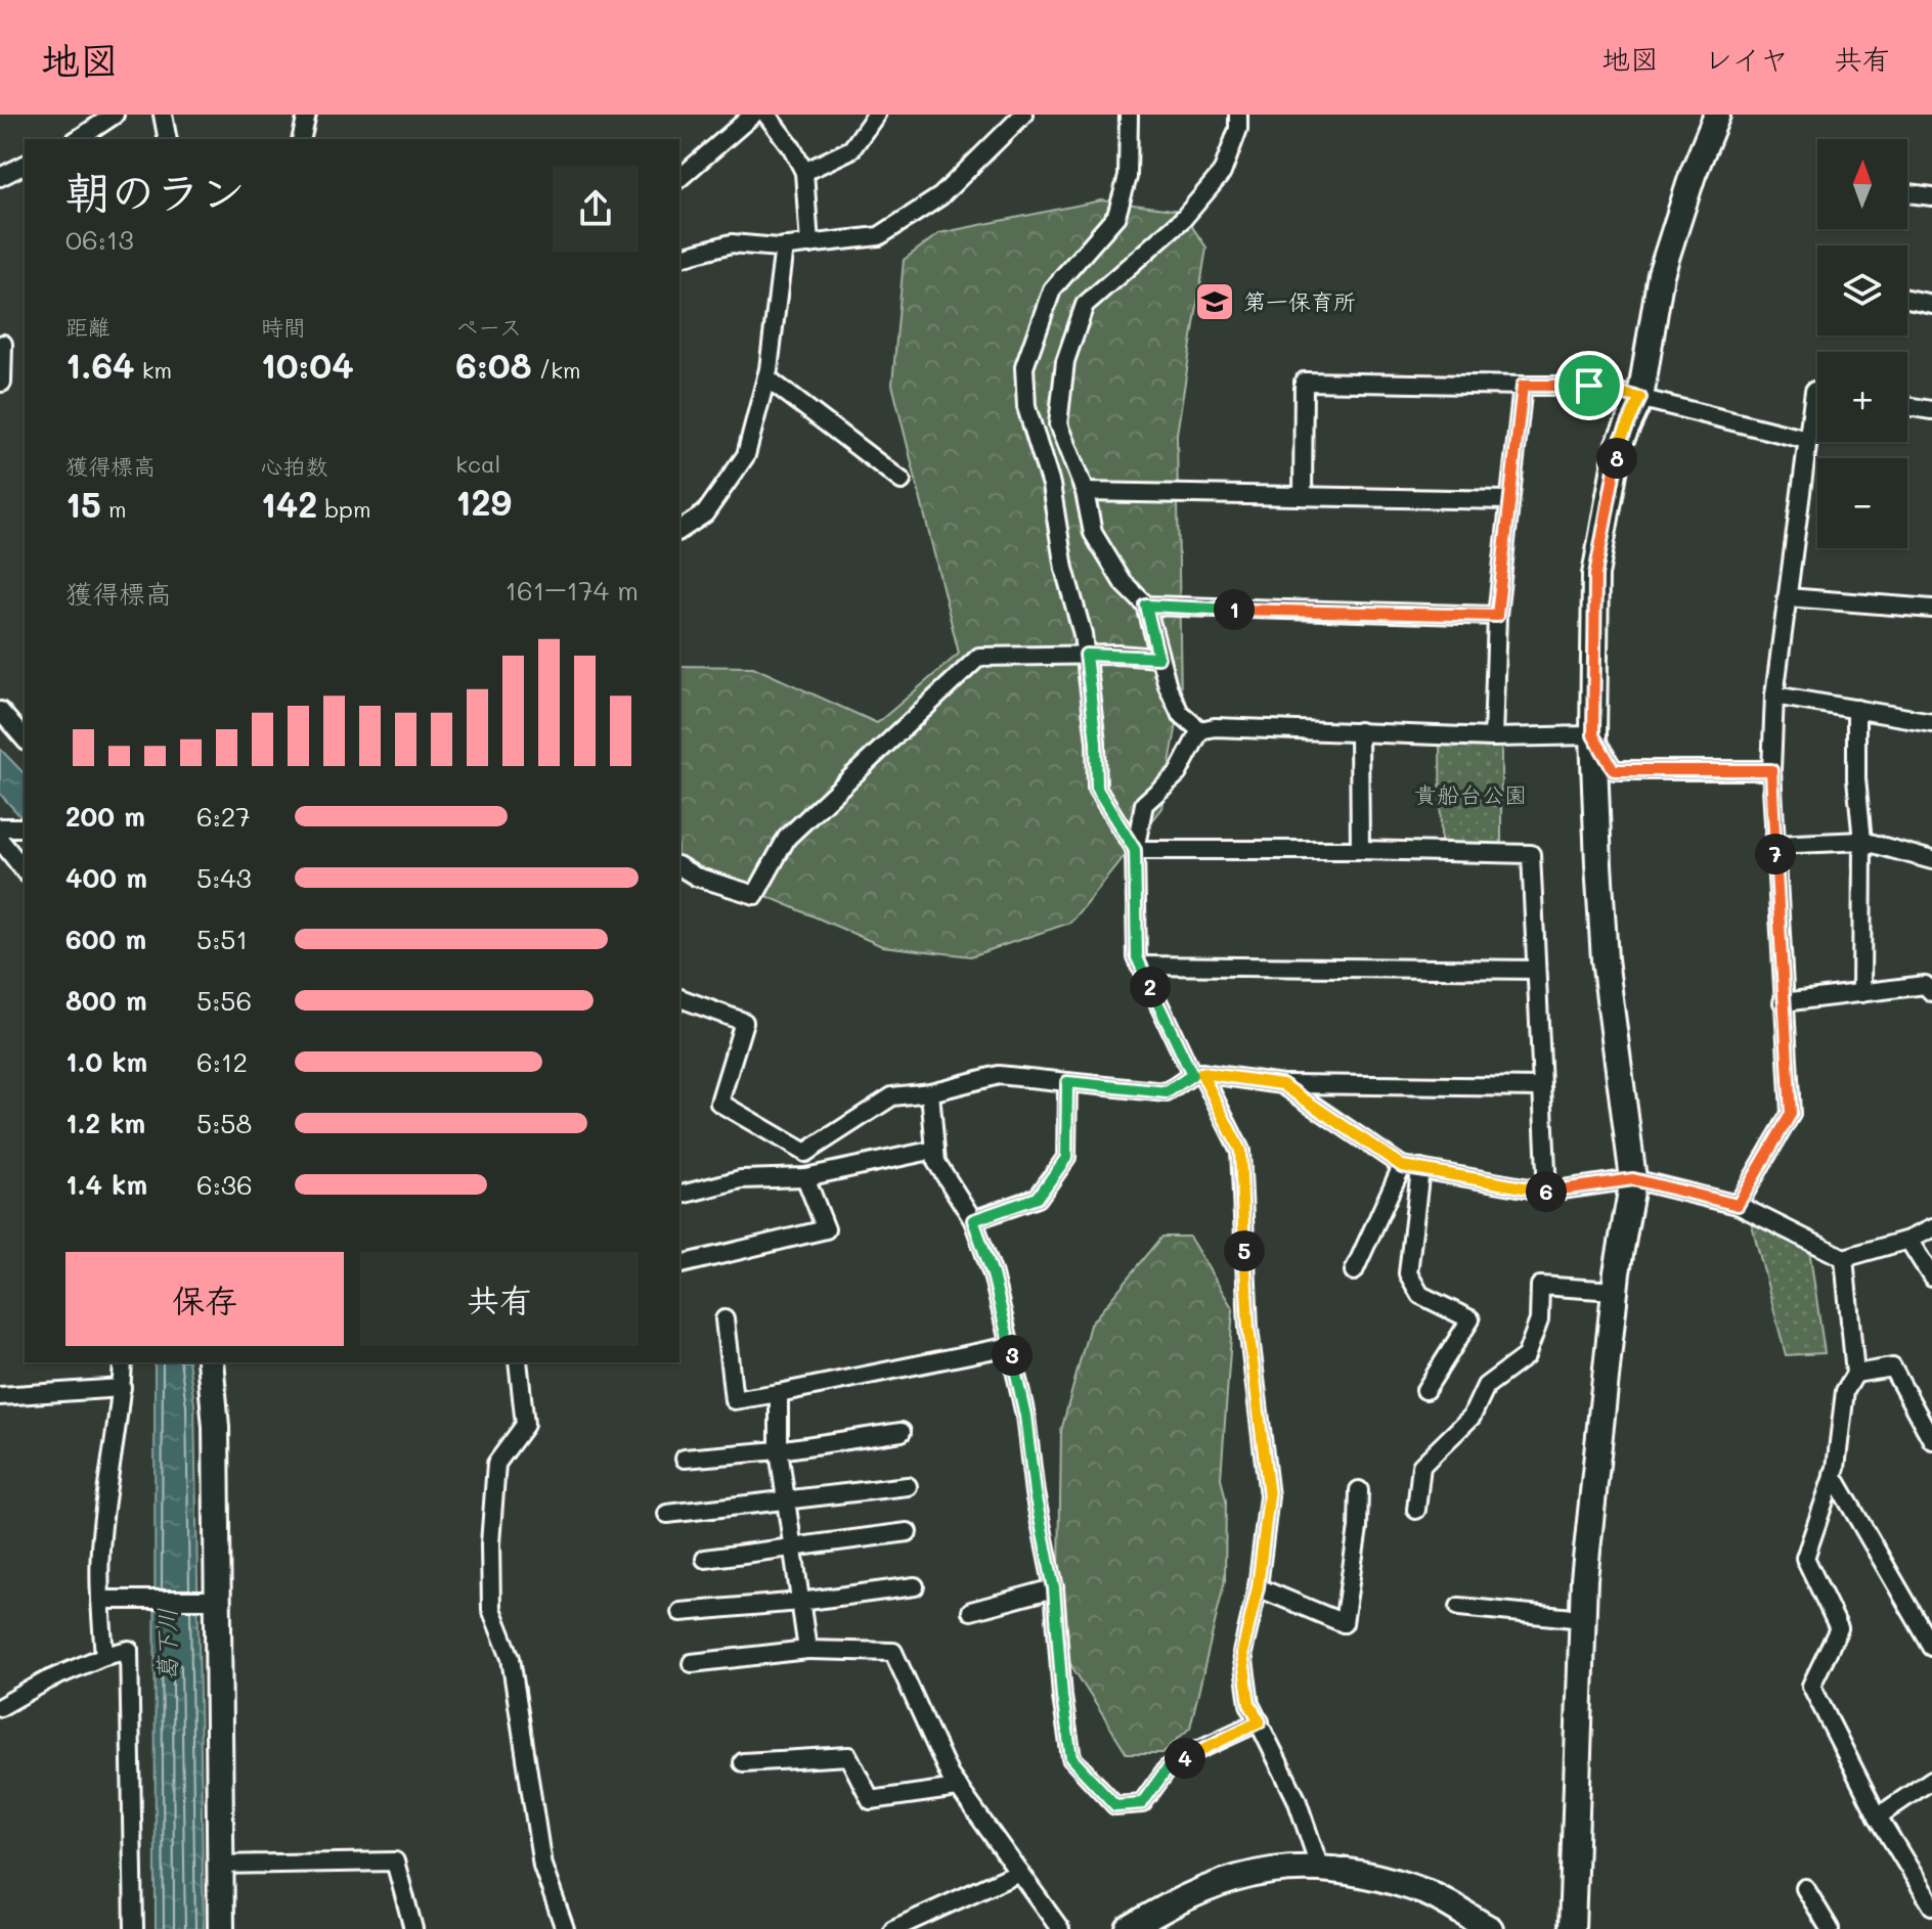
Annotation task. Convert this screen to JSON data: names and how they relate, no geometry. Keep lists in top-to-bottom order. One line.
{"water":["葛下川"],"parks":["貴船台公園"],"places":{"school or university":["第一保育所"]},"north":"top","page":{"header":"地図","nav":["地図","レイヤ","共有"],"map_buttons":["+","−"],"heading":["朝のラン","06:13"],"stats":[["距離","1.64 km"],["時間","10:04"],["ペース","6:08 /km"],["獲得標高","15 m"],["心拍数","142 bpm"],["kcal","129"]],"pins":["8","1","7","2","6","5","3","4"],"chart":["獲得標高","161–174 m"],"list":[{"name":"200 m","note":"6:27"},{"name":"400 m","note":"5:43"},{"name":"600 m","note":"5:51"},{"name":"800 m","note":"5:56"},{"name":"1.0 km","note":"6:12"},{"name":"1.2 km","note":"5:58"},{"name":"1.4 km","note":"6:36"}],"buttons":["保存","共有"]}}
